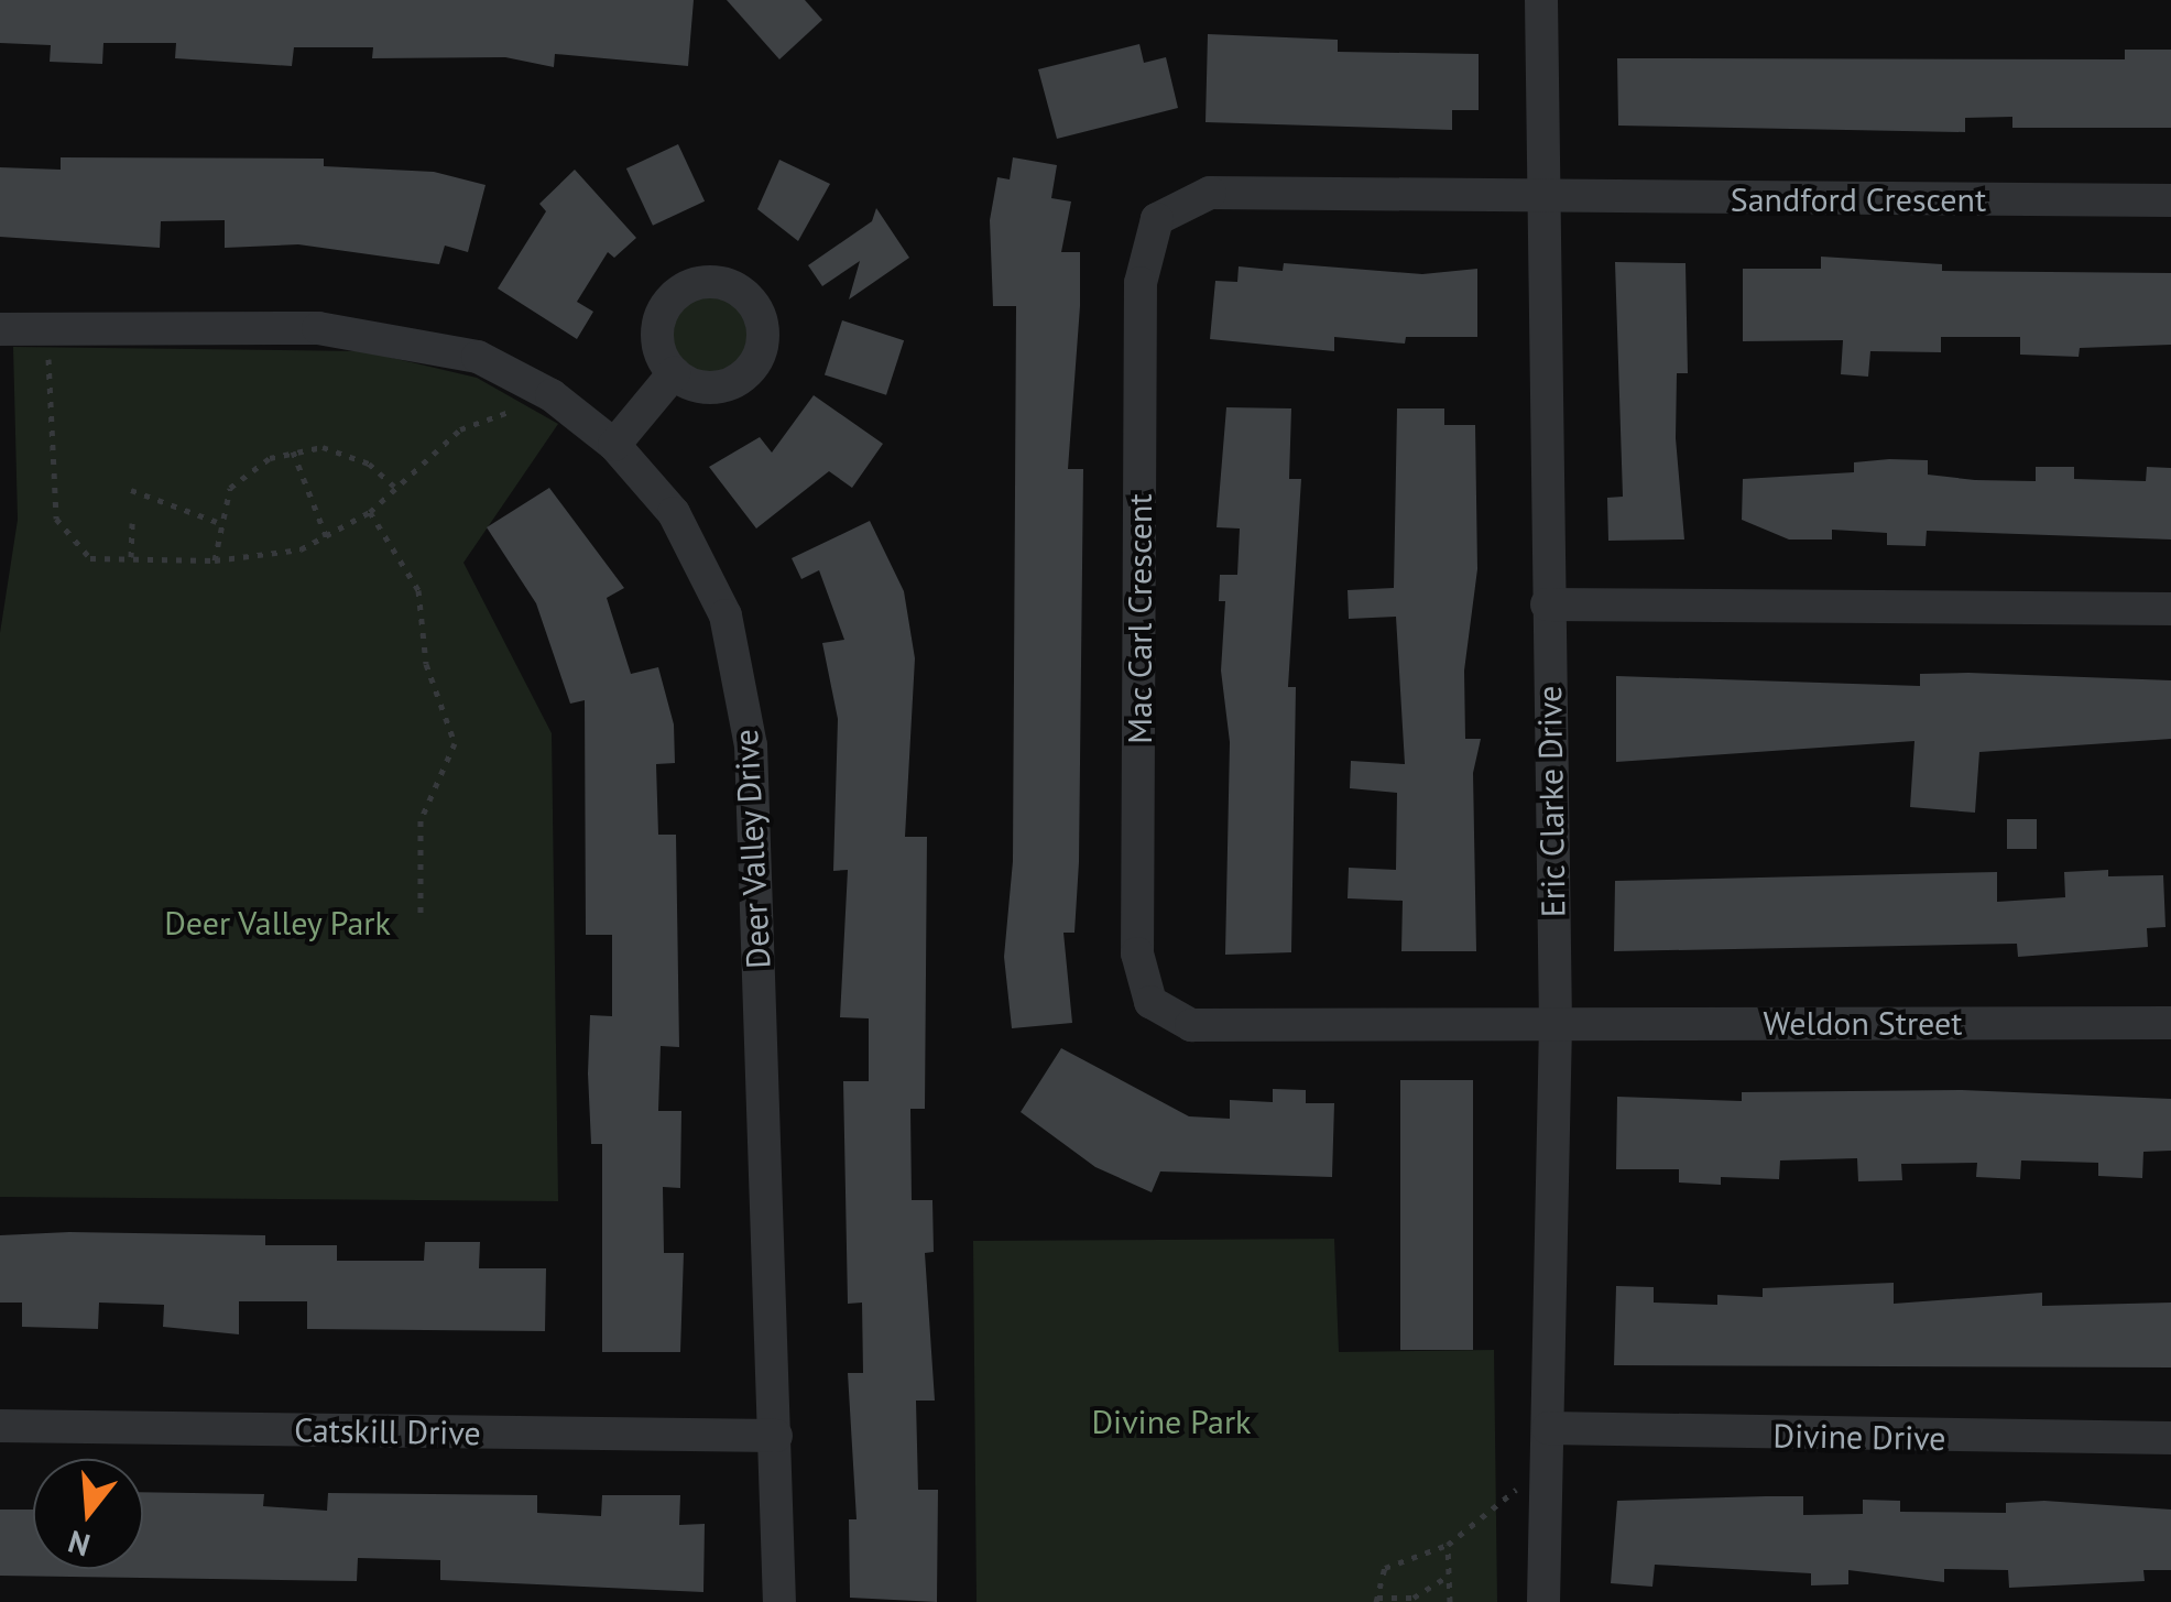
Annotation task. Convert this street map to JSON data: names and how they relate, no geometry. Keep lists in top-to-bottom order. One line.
{"streets":{"street":["Sandford Crescent","Mac Carl Crescent","Eric Clarke Drive","Deer Valley Drive","Weldon Street","Catskill Drive","Divine Drive"]},"crossings":[["Sandford Crescent","Mac Carl Crescent"],["Sandford Crescent","Eric Clarke Drive"],["Mac Carl Crescent","Eric Clarke Drive"],["Mac Carl Crescent","Weldon Street"],["Eric Clarke Drive","Weldon Street"],["Eric Clarke Drive","Divine Drive"],["Deer Valley Drive","Catskill Drive"]],"parks":["Deer Valley Park","Divine Park"],"north":"bottom"}
